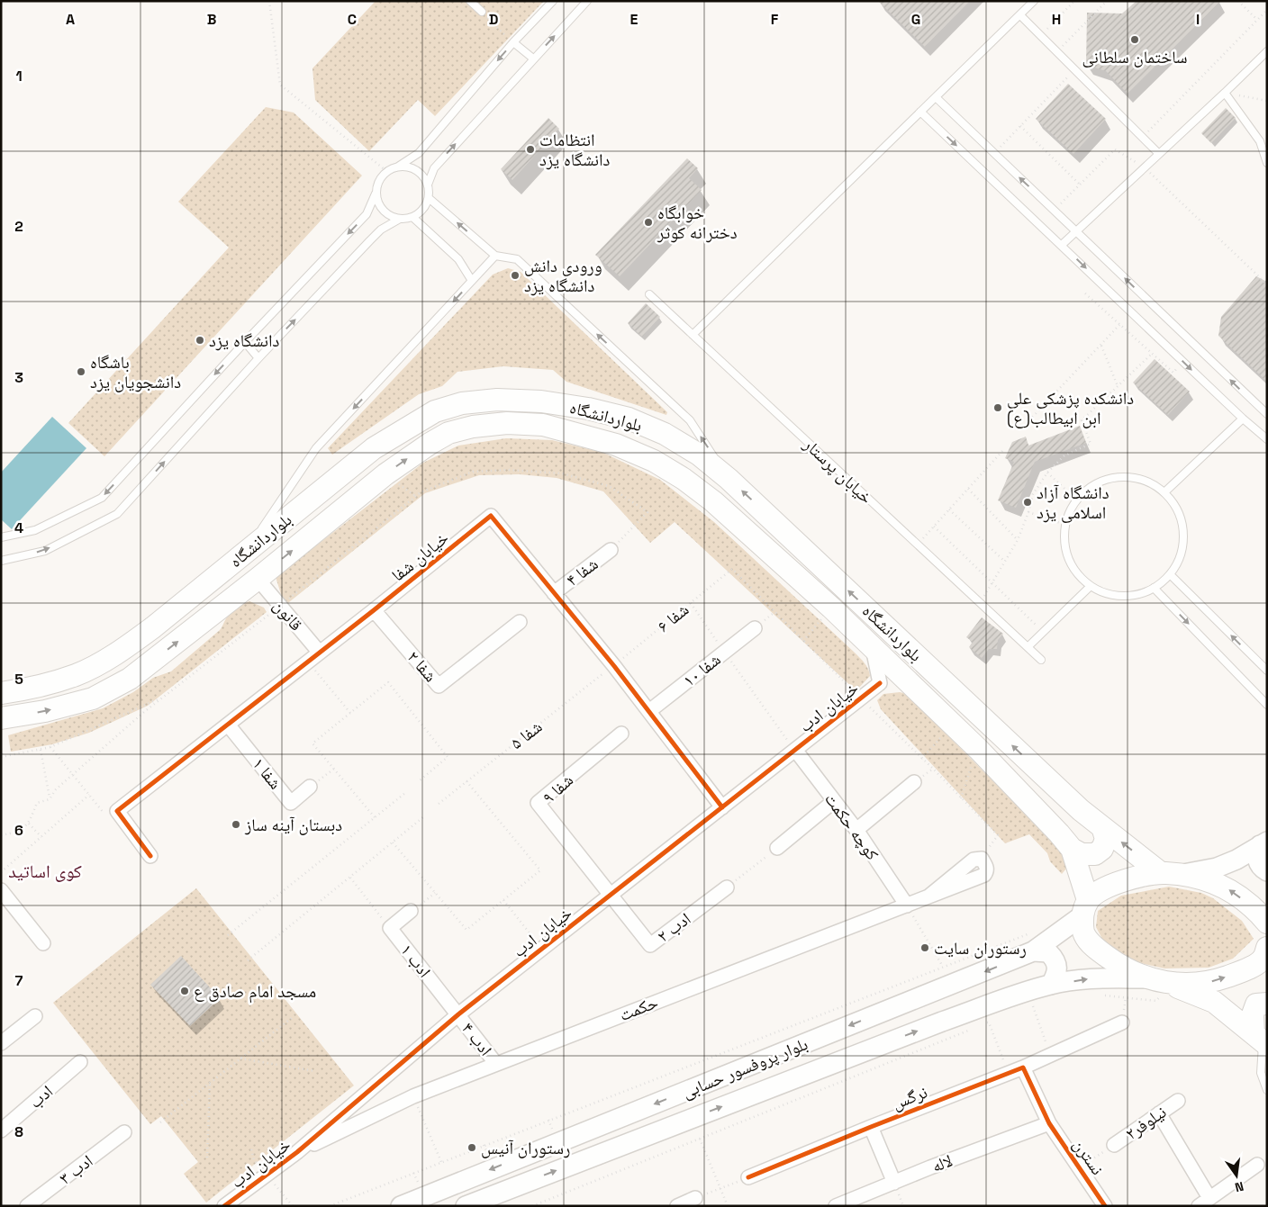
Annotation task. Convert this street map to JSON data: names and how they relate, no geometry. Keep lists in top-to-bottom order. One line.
{"streets":{"main road":["بلواردانشگاه","بلوار پروفسور حسابی"],"street":["خیابان شفا","شفا ۴","قانون","شفا ۲","شفا ۱۰","خیابان ادب","شفا ۱","شفا ۹","کوچه حکمت","ادب ۲","ادب ۱","حکمت","ادب ۴","ادب","نرگس","نیلوفر۲","نسترن","لاله","ادب ۳"],"lane":["خیابان پرستار"],"path":["شفا ۶","شفا ۵"]},"crossings":[["بلواردانشگاه","قانون"],["بلواردانشگاه","خیابان ادب"],["بلواردانشگاه","بلوار پروفسور حسابی"],["خیابان شفا","شفا ۴"],["خیابان شفا","قانون"],["خیابان شفا","شفا ۶"],["خیابان شفا","شفا ۲"],["خیابان شفا","شفا ۱۰"],["خیابان شفا","خیابان ادب"],["خیابان شفا","شفا ۵"],["خیابان شفا","شفا ۱"],["شفا ۶","شفا ۵"],["خیابان ادب","شفا ۹"],["خیابان ادب","کوچه حکمت"],["خیابان ادب","ادب ۲"],["خیابان ادب","ادب ۱"],["خیابان ادب","حکمت"],["خیابان ادب","ادب ۴"],["شفا ۹","ادب ۲"],["کوچه حکمت","حکمت"],["ادب ۱","ادب ۴"],["حکمت","ادب ۴"],["نسترن","لاله"]],"districts":["کوی اساتید"],"places":["ساختمان سلطانی","انتظامات دانشگاه یزد","خوابگاه دخترانه کوثر","ورودی دانش دانشگاه یزد","دانشگاه یزد","باشگاه دانشجویان یزد","دانشکده پزشکی علی ابن ابیطالب(ع)","دانشگاه آزاد اسلامی یزد","دبستان آینه ساز","رستوران سایت","مسجد امام صادق ع","رستوران آنیس"],"north":"bottom","grid":{"columns":["A","B","C","D","E","F","G","H","I"],"rows":["1","2","3","4","5","6","7","8"]}}
